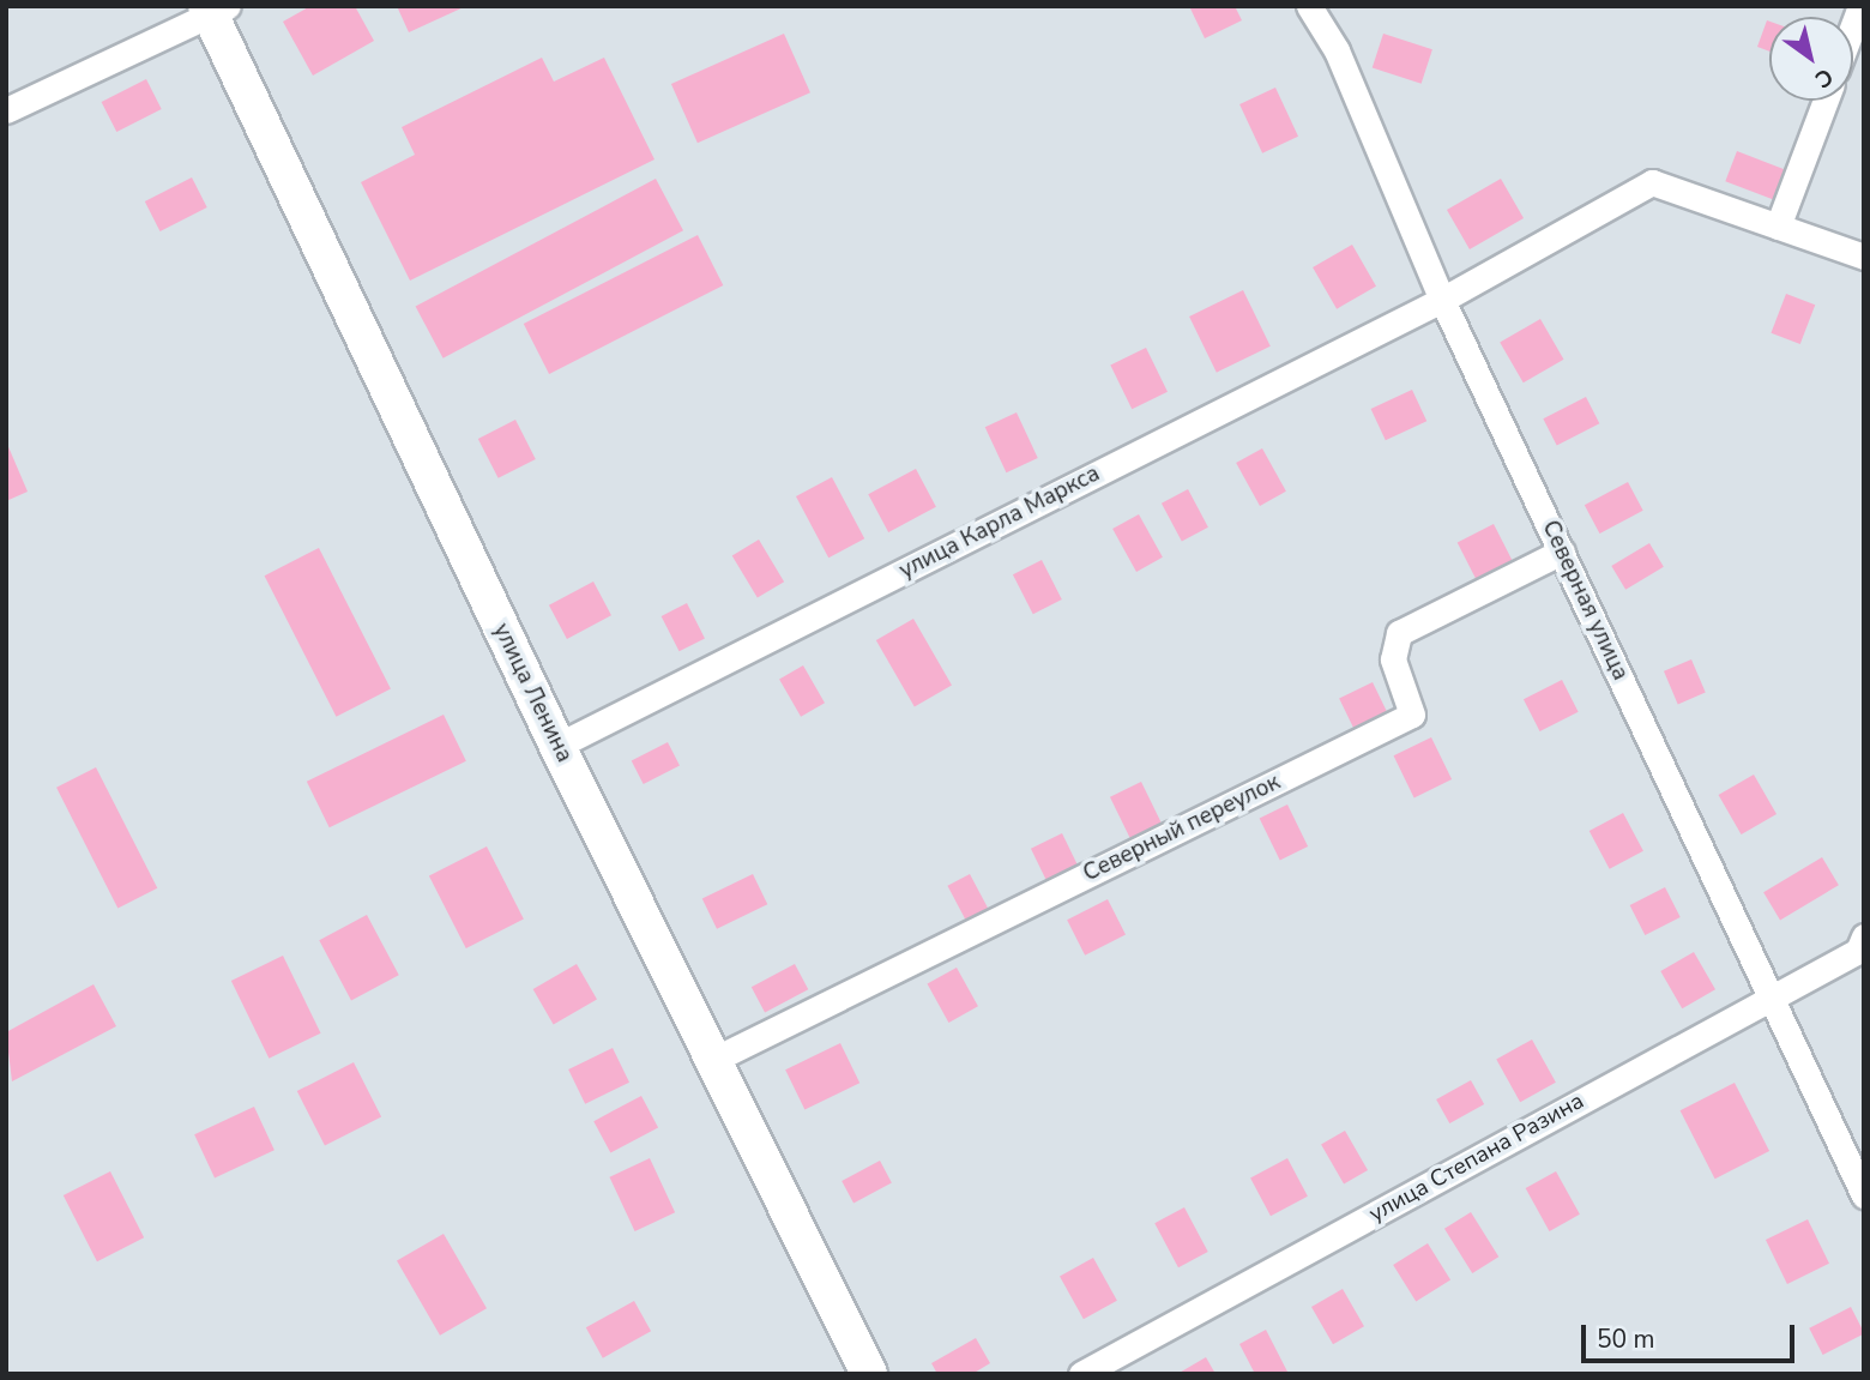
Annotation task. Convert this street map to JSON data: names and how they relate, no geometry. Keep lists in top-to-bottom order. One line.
{"streets":{"main road":["улица Ленина"],"street":["улица Карла Маркса","Северная улица","Северный переулок","улица Степана Разина"]},"crossings":[["улица Карла Маркса","Северная улица"],["улица Карла Маркса","улица Ленина"],["Северная улица","Северный переулок"],["Северная улица","улица Степана Разина"],["улица Ленина","Северный переулок"]],"scale_bar":"50 m","north":"bottom right"}
